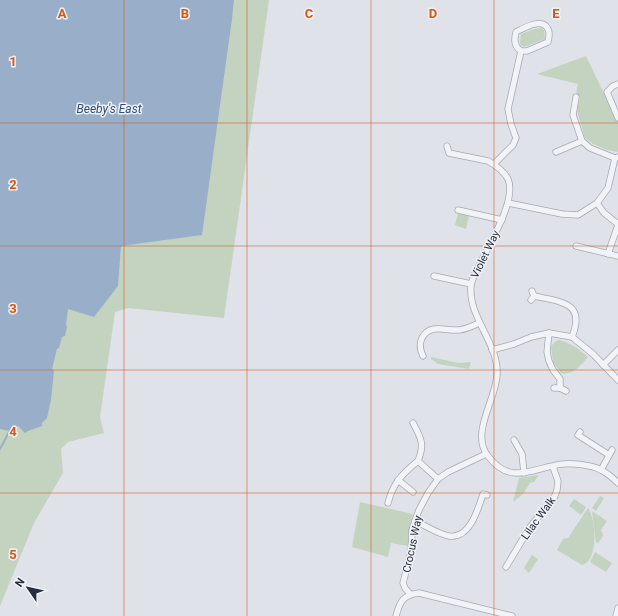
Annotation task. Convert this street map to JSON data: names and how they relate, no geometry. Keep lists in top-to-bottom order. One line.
{"streets":{"street":["Violet Way","Lilac Walk","Crocus Way"]},"crossings":[["Violet Way","Crocus Way"]],"water":["Beeby's East"],"north":"top left","grid":{"columns":["A","B","C","D","E"],"rows":["1","2","3","4","5"]}}
